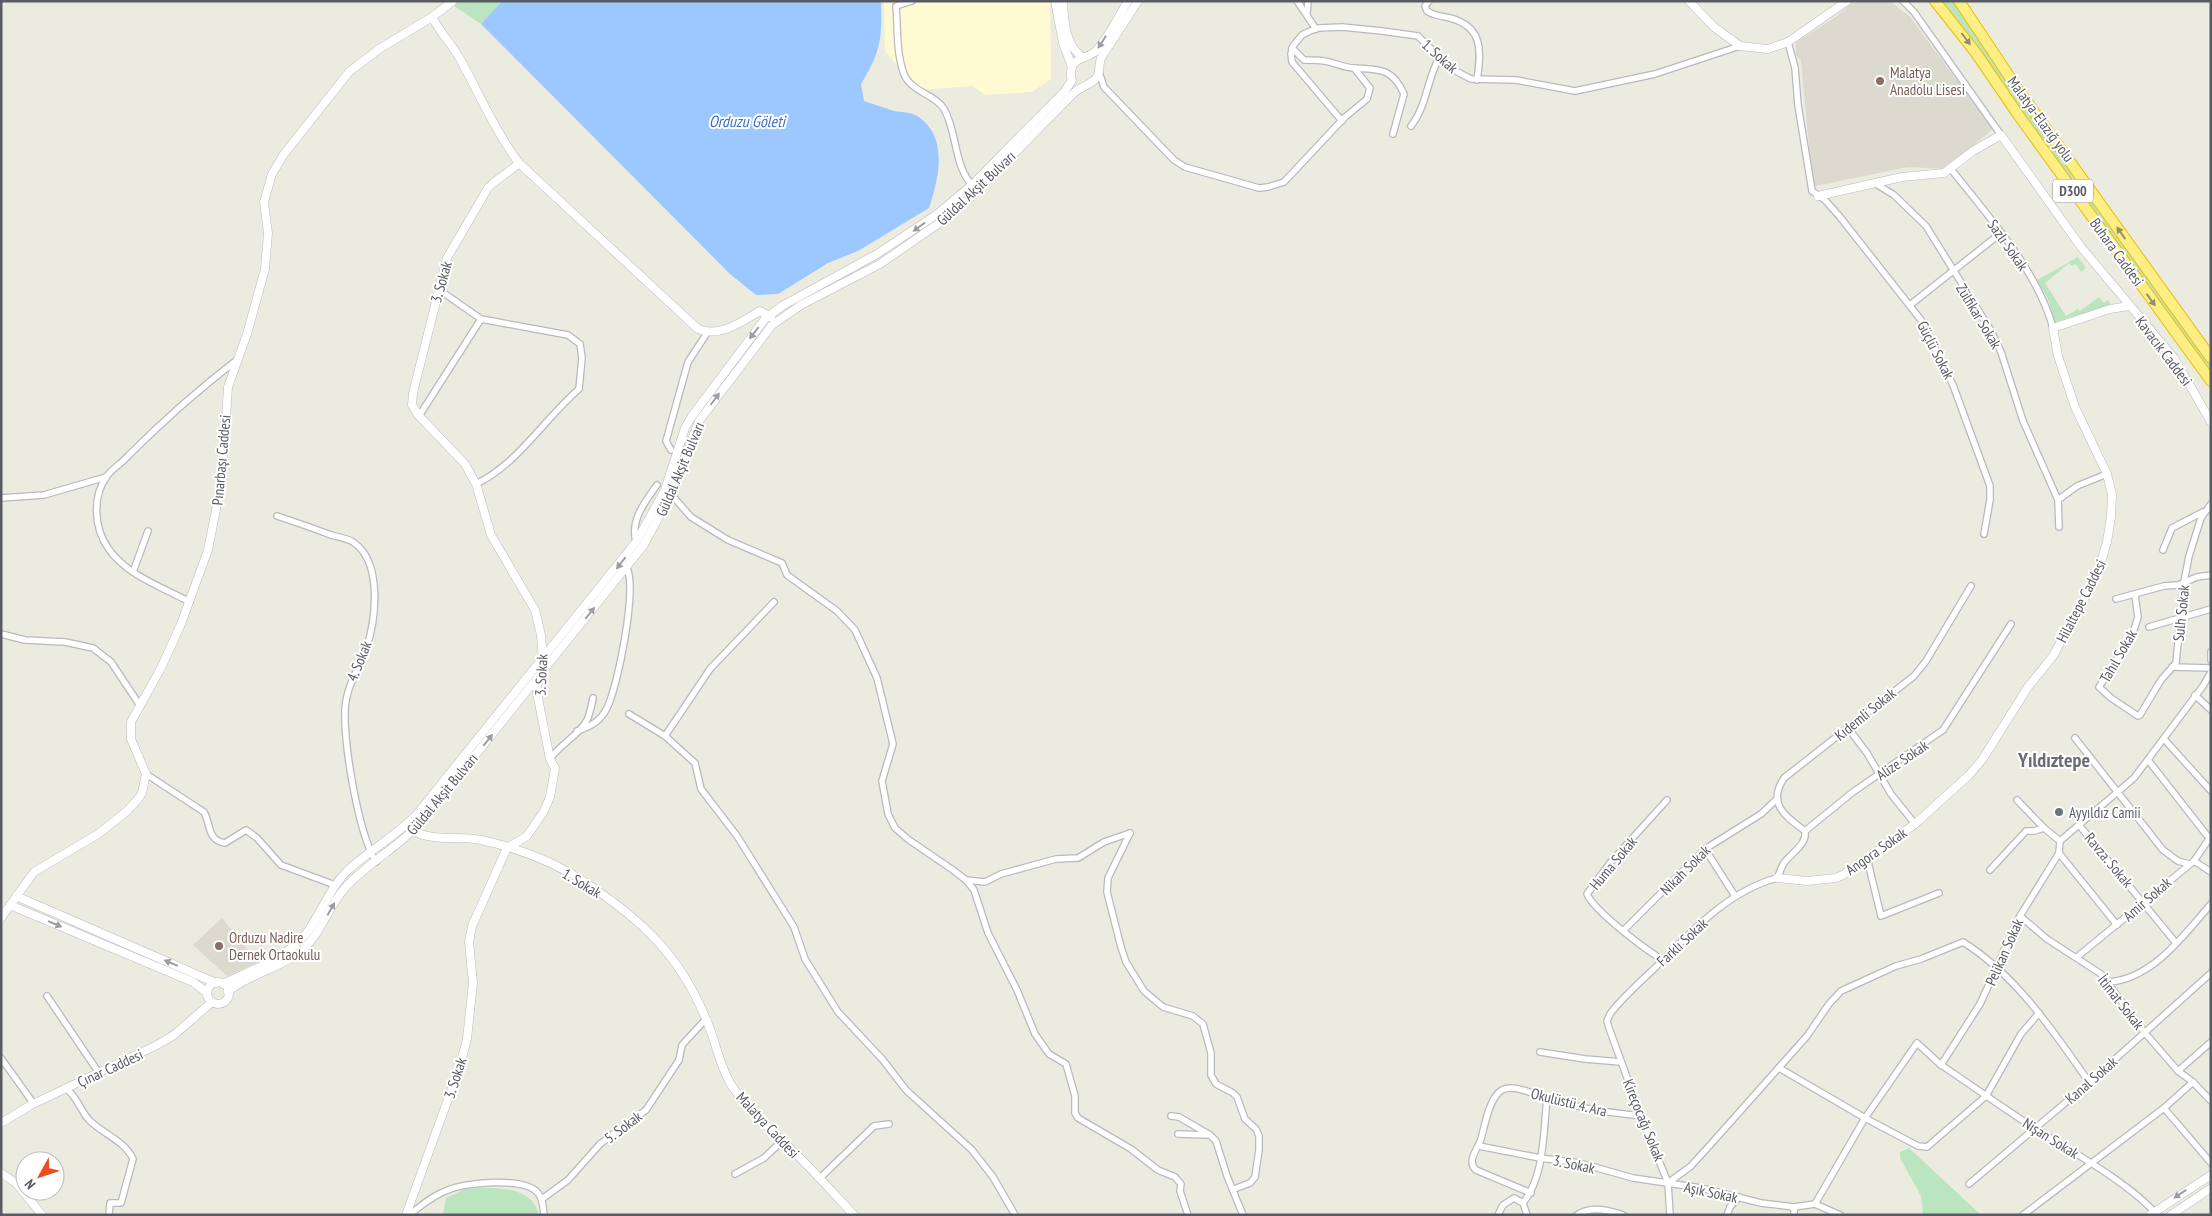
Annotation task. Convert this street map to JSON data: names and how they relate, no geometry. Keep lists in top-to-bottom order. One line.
{"streets":{"highway":["Malatya-Elazığ yolu","D300","Buhara Caddesi"],"street":["1. Sokak","Güldal Akşit Bulvarı","Sazlı Sokak","3. Sokak","Zülfikar Sokak","Güçlü Sokak","Kavacık Caddesi","Pınarbaşı Caddesi","Hilaltepe Caddesi","Sulh Sokak","Tahıl Sokak","4. Sokak","Kıdemli Sokak","Alize Sokak","Angora Sokak","Ravza. Sokak","Huma Sokak","Nikah Sokak","Amir Sokak","Farklı Sokak","Pelikan Sokak","İtimat Sokak","Çınar Caddesi","Kanal Sokak","Okulüstü 4. Ara","Kireçocağı Sokak","Malatya Caddesi","5. Sokak","Nişan Sokak","Aşık Sokak"]},"crossings":[["1. Sokak","Güldal Akşit Bulvarı"],["1. Sokak","3. Sokak"],["1. Sokak","Malatya Caddesi"],["1. Sokak","5. Sokak"],["Güldal Akşit Bulvarı","3. Sokak"],["Güldal Akşit Bulvarı","4. Sokak"],["Güldal Akşit Bulvarı","Çınar Caddesi"],["Sazlı Sokak","Hilaltepe Caddesi"],["3. Sokak","Okulüstü 4. Ara"],["3. Sokak","Kireçocağı Sokak"],["3. Sokak","Aşık Sokak"],["Hilaltepe Caddesi","Angora Sokak"],["Sulh Sokak","Tahıl Sokak"],["Kıdemli Sokak","Nikah Sokak"],["Alize Sokak","Angora Sokak"],["Alize Sokak","Farklı Sokak"],["Angora Sokak","Farklı Sokak"],["Ravza. Sokak","Amir Sokak"],["Huma Sokak","Nikah Sokak"],["Huma Sokak","Farklı Sokak"],["Amir Sokak","İtimat Sokak"],["Farklı Sokak","Kireçocağı Sokak"],["Pelikan Sokak","İtimat Sokak"],["Pelikan Sokak","Nişan Sokak"],["İtimat Sokak","Kanal Sokak"],["Kanal Sokak","Nişan Sokak"],["Okulüstü 4. Ara","Kireçocağı Sokak"],["Kireçocağı Sokak","Aşık Sokak"],["Malatya Caddesi","5. Sokak"]],"one_way":["Malatya-Elazığ yolu","Buhara Caddesi"],"districts":["Yıldıztepe"],"water":["Orduzu Göleti"],"places":["Malatya Anadolu Lisesi","Ayyıldız Camii","Orduzu Nadire Dernek Ortaokulu"],"north":"bottom left"}
